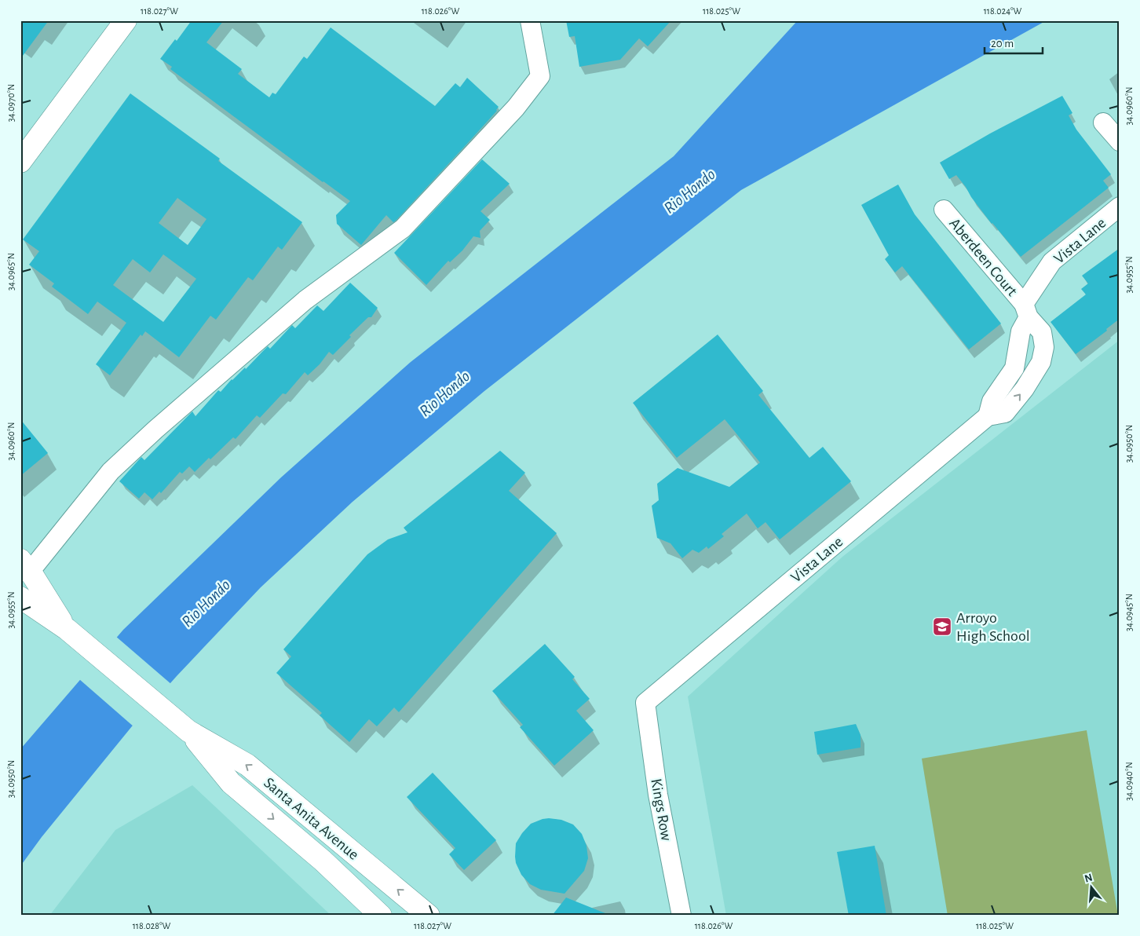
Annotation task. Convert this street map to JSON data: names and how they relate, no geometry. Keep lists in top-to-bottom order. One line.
{"streets":{"main road":["Santa Anita Avenue"],"street":["Vista Lane","Aberdeen Court","Kings Row"]},"crossings":[["Vista Lane","Aberdeen Court"],["Vista Lane","Kings Row"]],"water":["Rio Hondo"],"places":{"school or university":["Arroyo High School"]},"scale_bar":"20 m","north":"top","coordinates":["118.027°W","118.026°W","118.025°W","118.024°W","34.0970°N","34.0960°N","34.0965°N","34.0955°N","34.0950°N","34.0945°N","34.0940°N","118.028°W"]}
